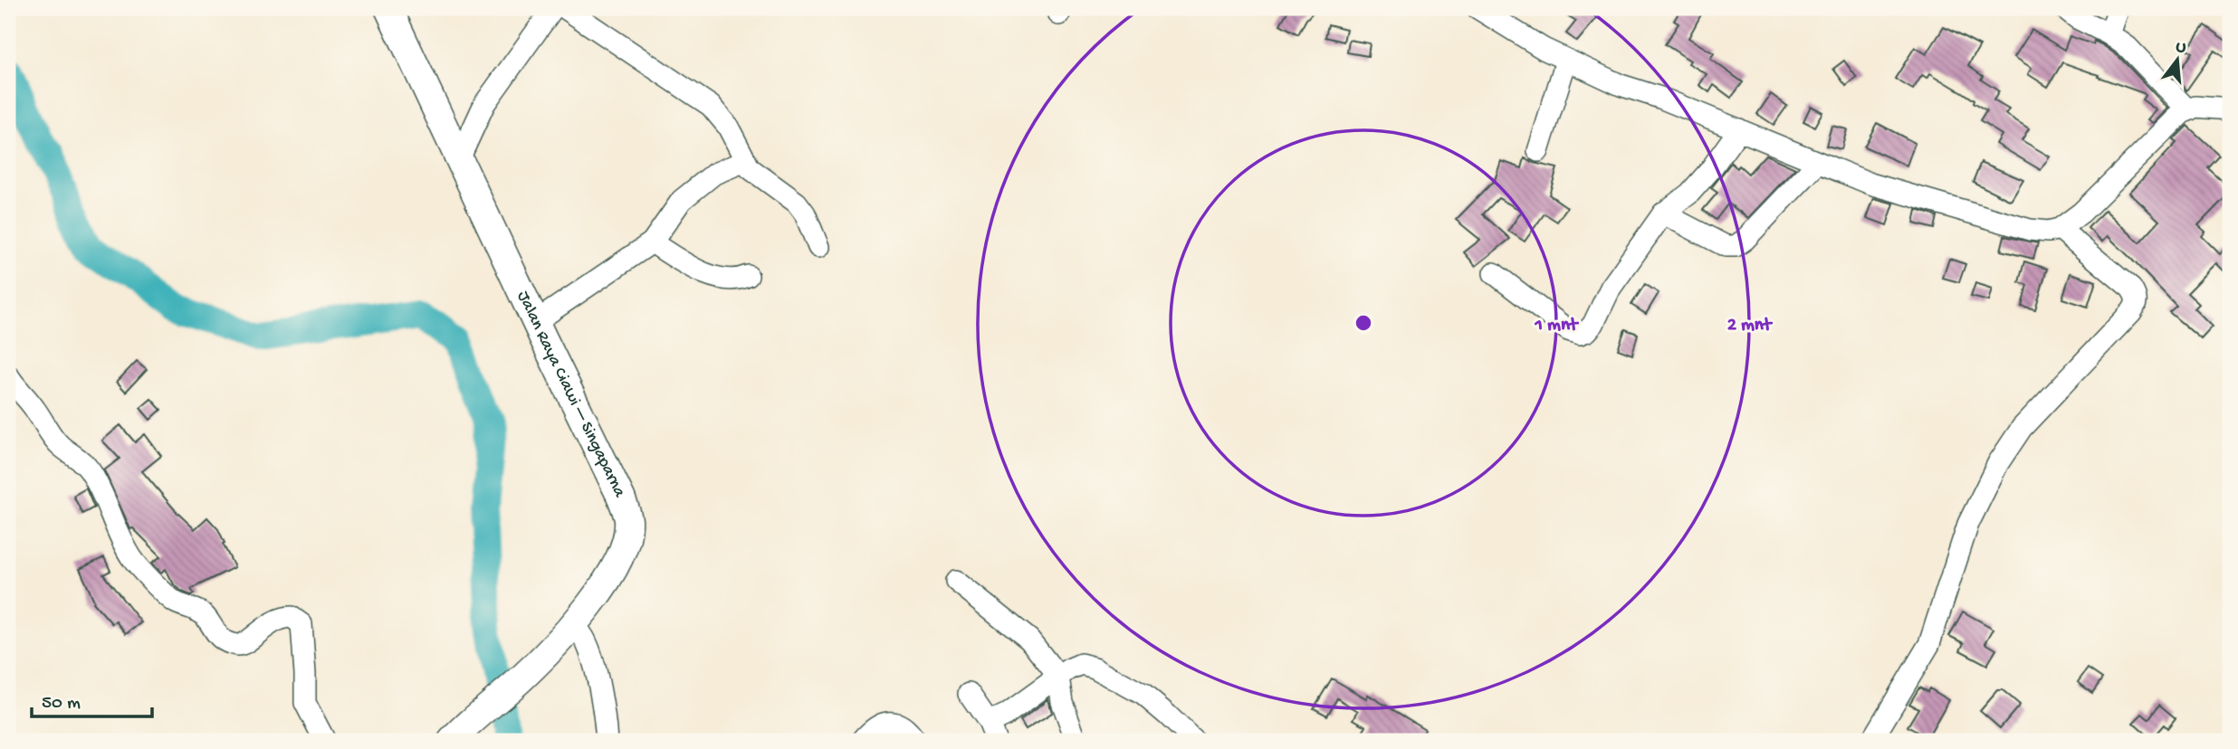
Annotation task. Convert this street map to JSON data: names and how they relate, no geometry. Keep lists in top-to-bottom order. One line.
{"streets":{"main road":["Jalan Raya Ciawi — Singaparna"]},"scale_bar":"50 m","north":"top","rings":["1 mnt","2 mnt"]}
